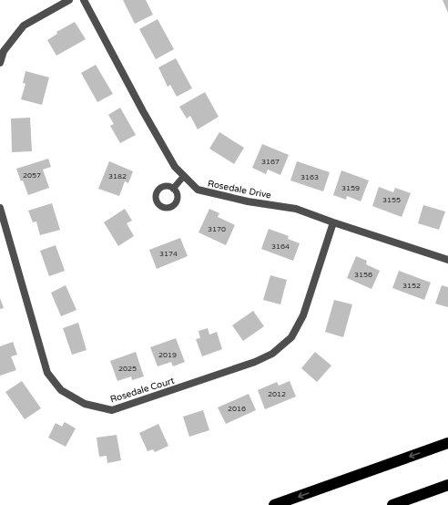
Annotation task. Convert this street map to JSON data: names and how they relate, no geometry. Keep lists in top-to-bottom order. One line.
{"streets":{"street":["Rosedale Drive","Rosedale Court"]},"crossings":[["Rosedale Drive","Rosedale Court"]],"house_numbers":["3167","2057","3182","3163","3159","3155","3170","3164","3174","3156","3152","2019","2025","2012","2016"]}
